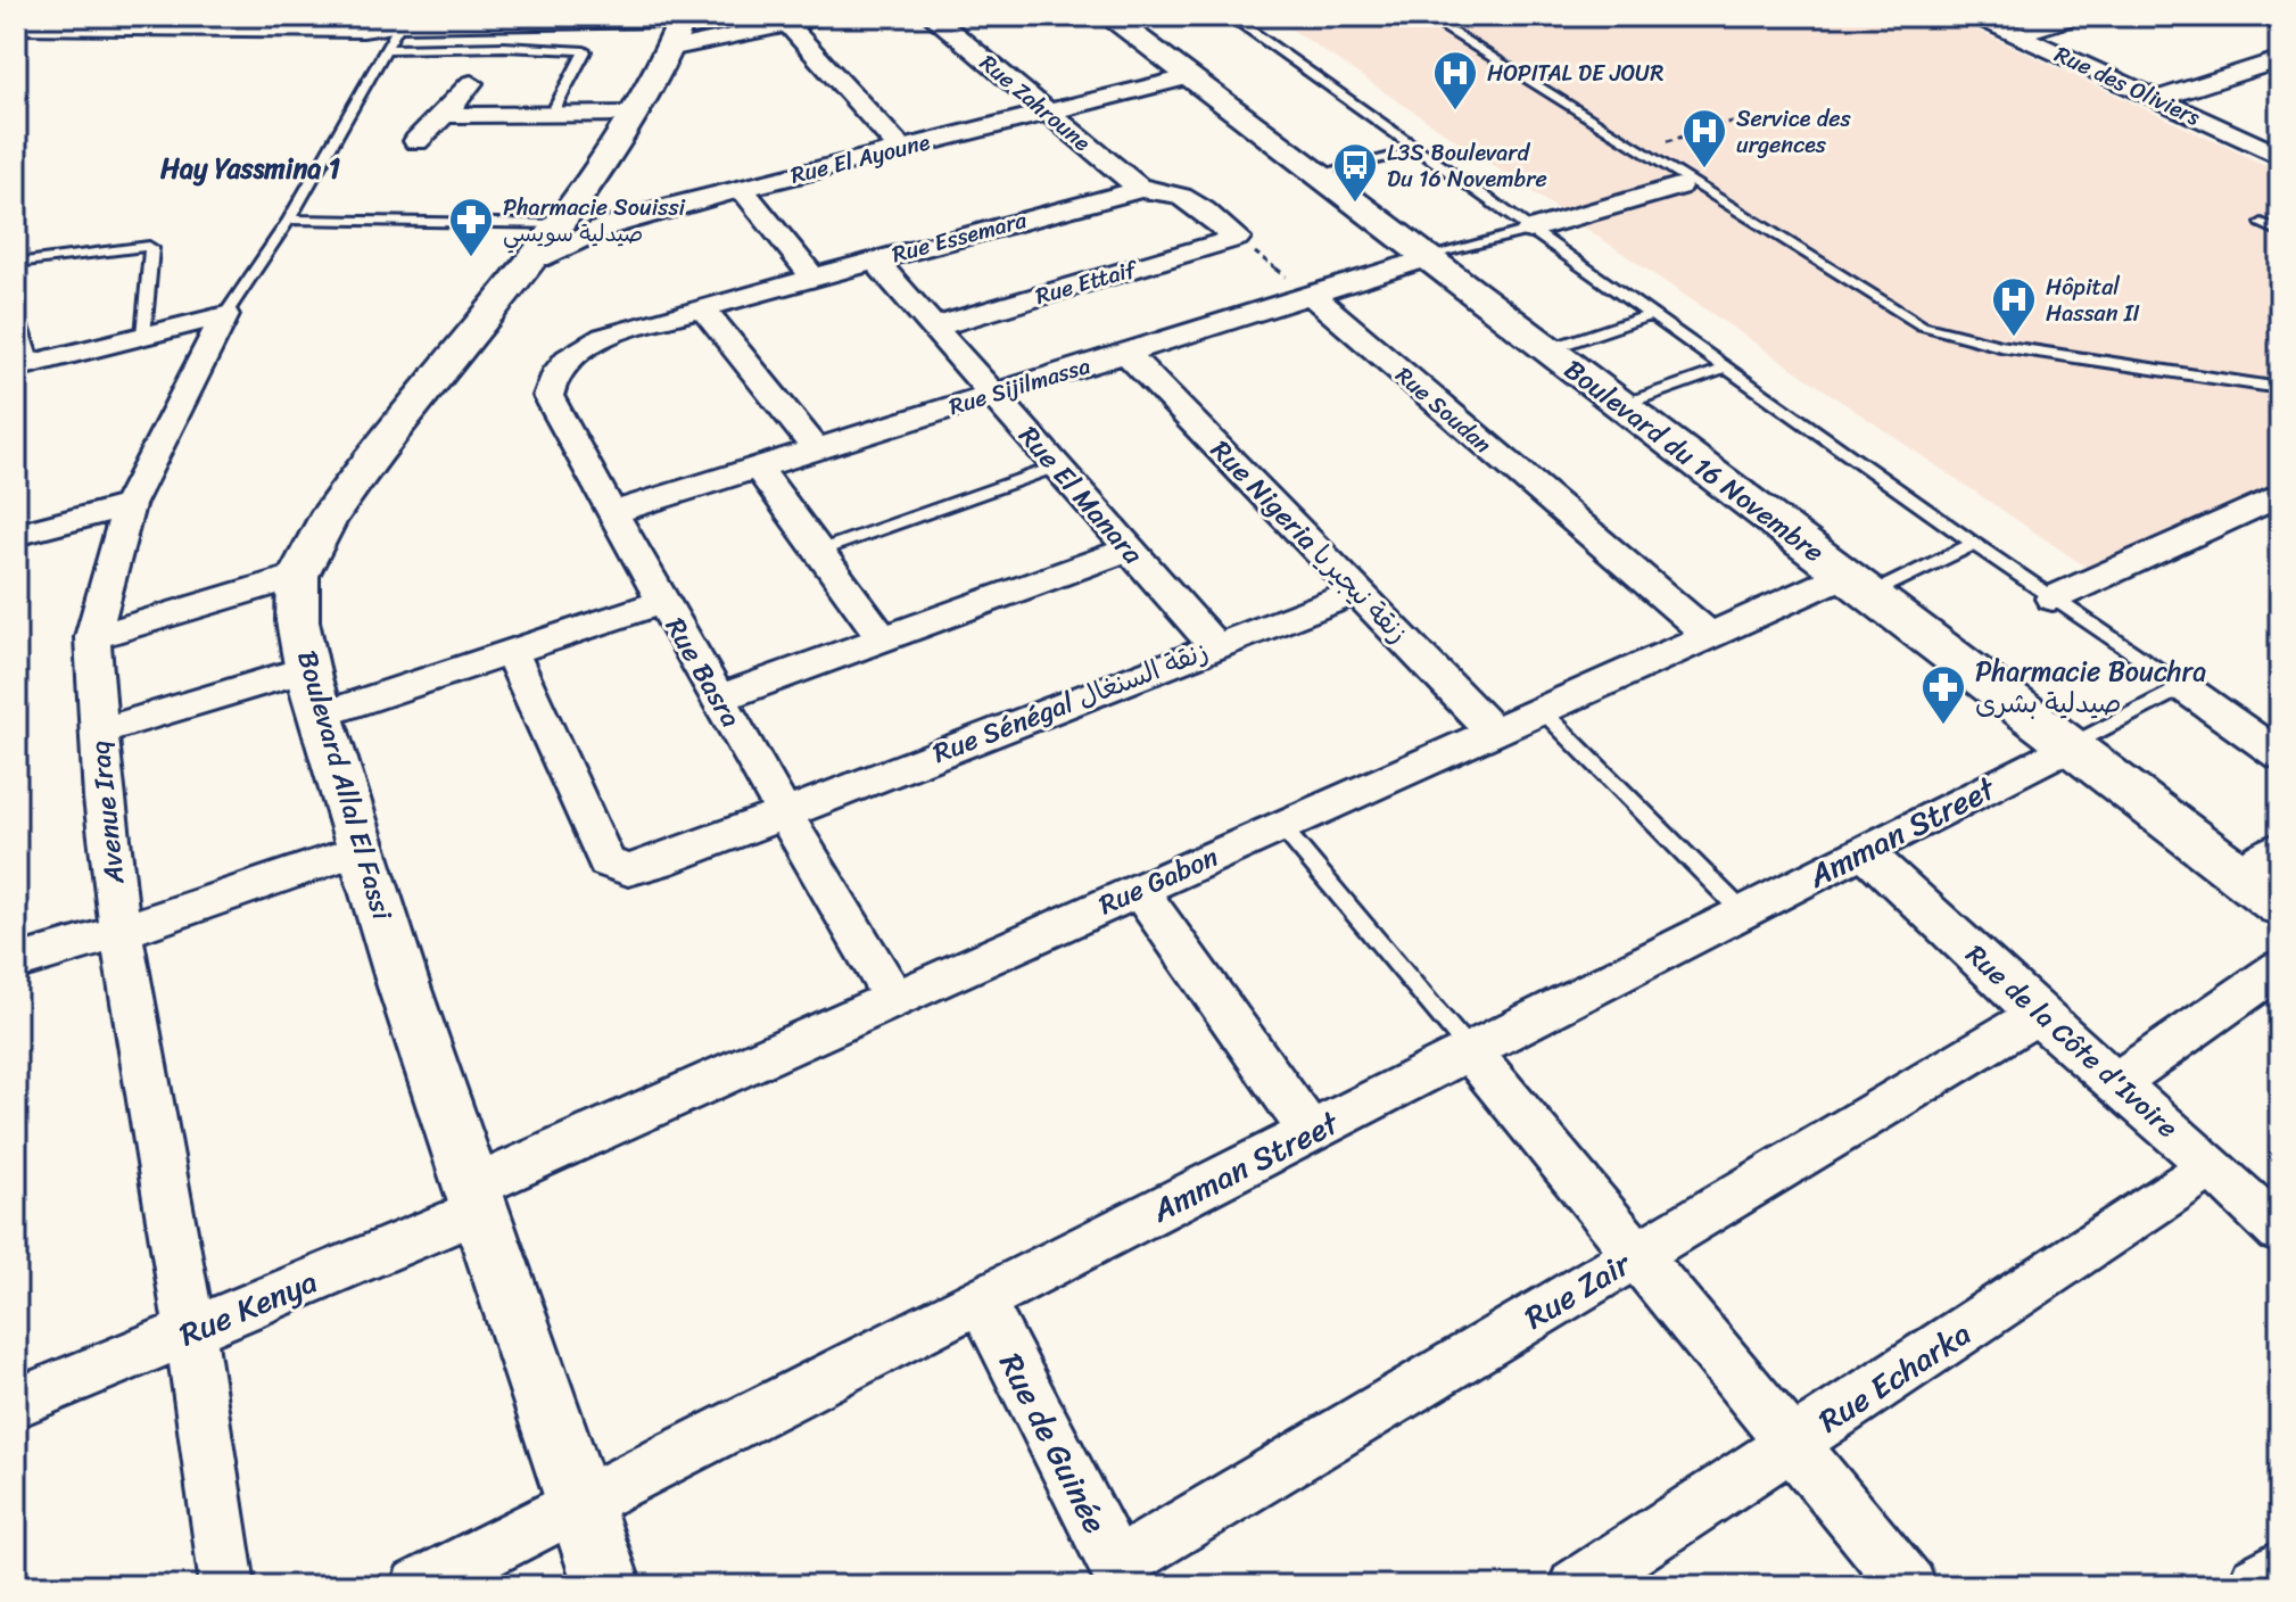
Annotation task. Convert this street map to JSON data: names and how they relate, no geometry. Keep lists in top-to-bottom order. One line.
{"streets":{"street":["Rue des Oliviers","Rue Zahroune","Rue El Ayoune","Rue Essemara","Rue Ettaif","Rue Sijilmassa","Rue Soudan","Boulevard du 16 Novembre","Rue El Manara","Rue Nigeria زنقة نيجيريا","Rue Basra","Rue Sénégal زنقة السنغال","Boulevard Allal El Fassi","Avenue Iraq","Amman Street","Rue Gabon","Rue de la Côte d'Ivoire","Rue Zair","Rue Kenya","Rue Echarka","Rue de Guinée"]},"crossings":[["Rue Zahroune","Rue El Ayoune"],["Rue Zahroune","Rue Essemara"],["Rue El Ayoune","Boulevard du 16 Novembre"],["Rue Essemara","Rue Ettaif"],["Rue Essemara","Rue El Manara"],["Rue Essemara","Rue Basra"],["Rue Ettaif","Rue El Manara"],["Rue Sijilmassa","Rue Soudan"],["Rue Sijilmassa","Boulevard du 16 Novembre"],["Rue Sijilmassa","Rue El Manara"],["Rue Sijilmassa","Rue Nigeria زنقة نيجيريا"],["Rue Sijilmassa","Rue Basra"],["Rue Soudan","Rue Gabon"],["Boulevard du 16 Novembre","Amman Street"],["Boulevard du 16 Novembre","Rue Gabon"],["Rue El Manara","Rue Sénégal زنقة السنغال"],["Rue Nigeria زنقة نيجيريا","Rue Sénégal زنقة السنغال"],["Rue Nigeria زنقة نيجيريا","Rue Gabon"],["Rue Basra","Rue Sénégal زنقة السنغال"],["Rue Basra","Rue Gabon"],["Boulevard Allal El Fassi","Amman Street"],["Boulevard Allal El Fassi","Rue Gabon"],["Boulevard Allal El Fassi","Rue Kenya"],["Avenue Iraq","Rue Kenya"],["Amman Street","Rue de la Côte d'Ivoire"],["Amman Street","Rue de Guinée"],["Rue Gabon","Rue Kenya"],["Rue de la Côte d'Ivoire","Rue Zair"],["Rue de la Côte d'Ivoire","Rue Echarka"],["Rue Zair","Rue de Guinée"]],"districts":["Hay Yassmina 1"],"places":{"hospital":["HOPITAL DE JOUR","Service des urgences","Hôpital Hassan II"],"bus stop":["L3S Boulevard Du 16 Novembre"],"pharmacy":["Pharmacie Souissi صيدلية سويسي","Pharmacie Bouchra صيدلية بشرى"]}}
